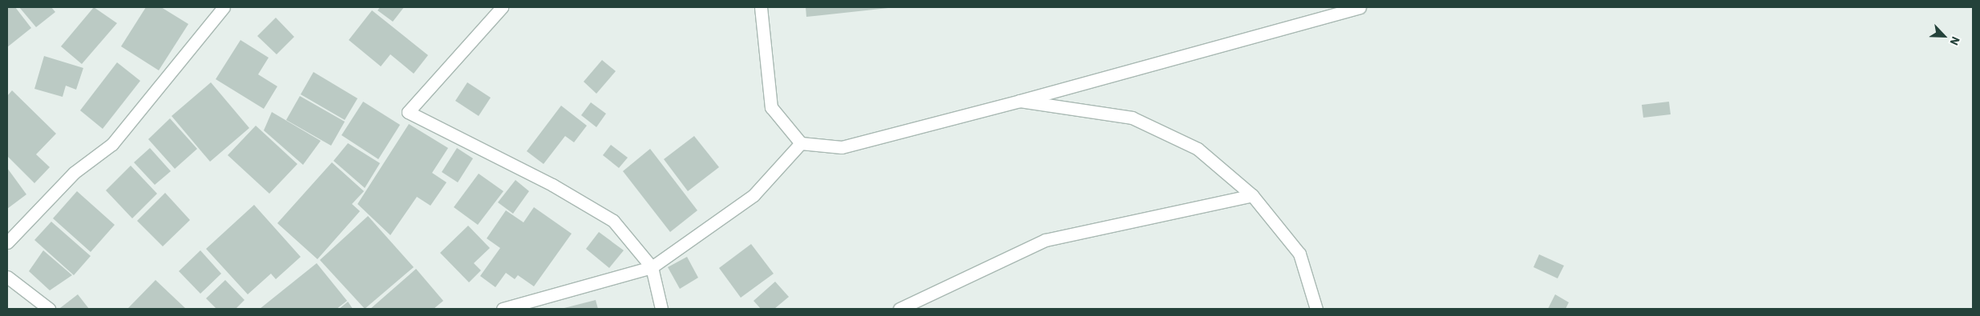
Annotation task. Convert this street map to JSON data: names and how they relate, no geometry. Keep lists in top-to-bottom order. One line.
{"north":"bottom right"}
